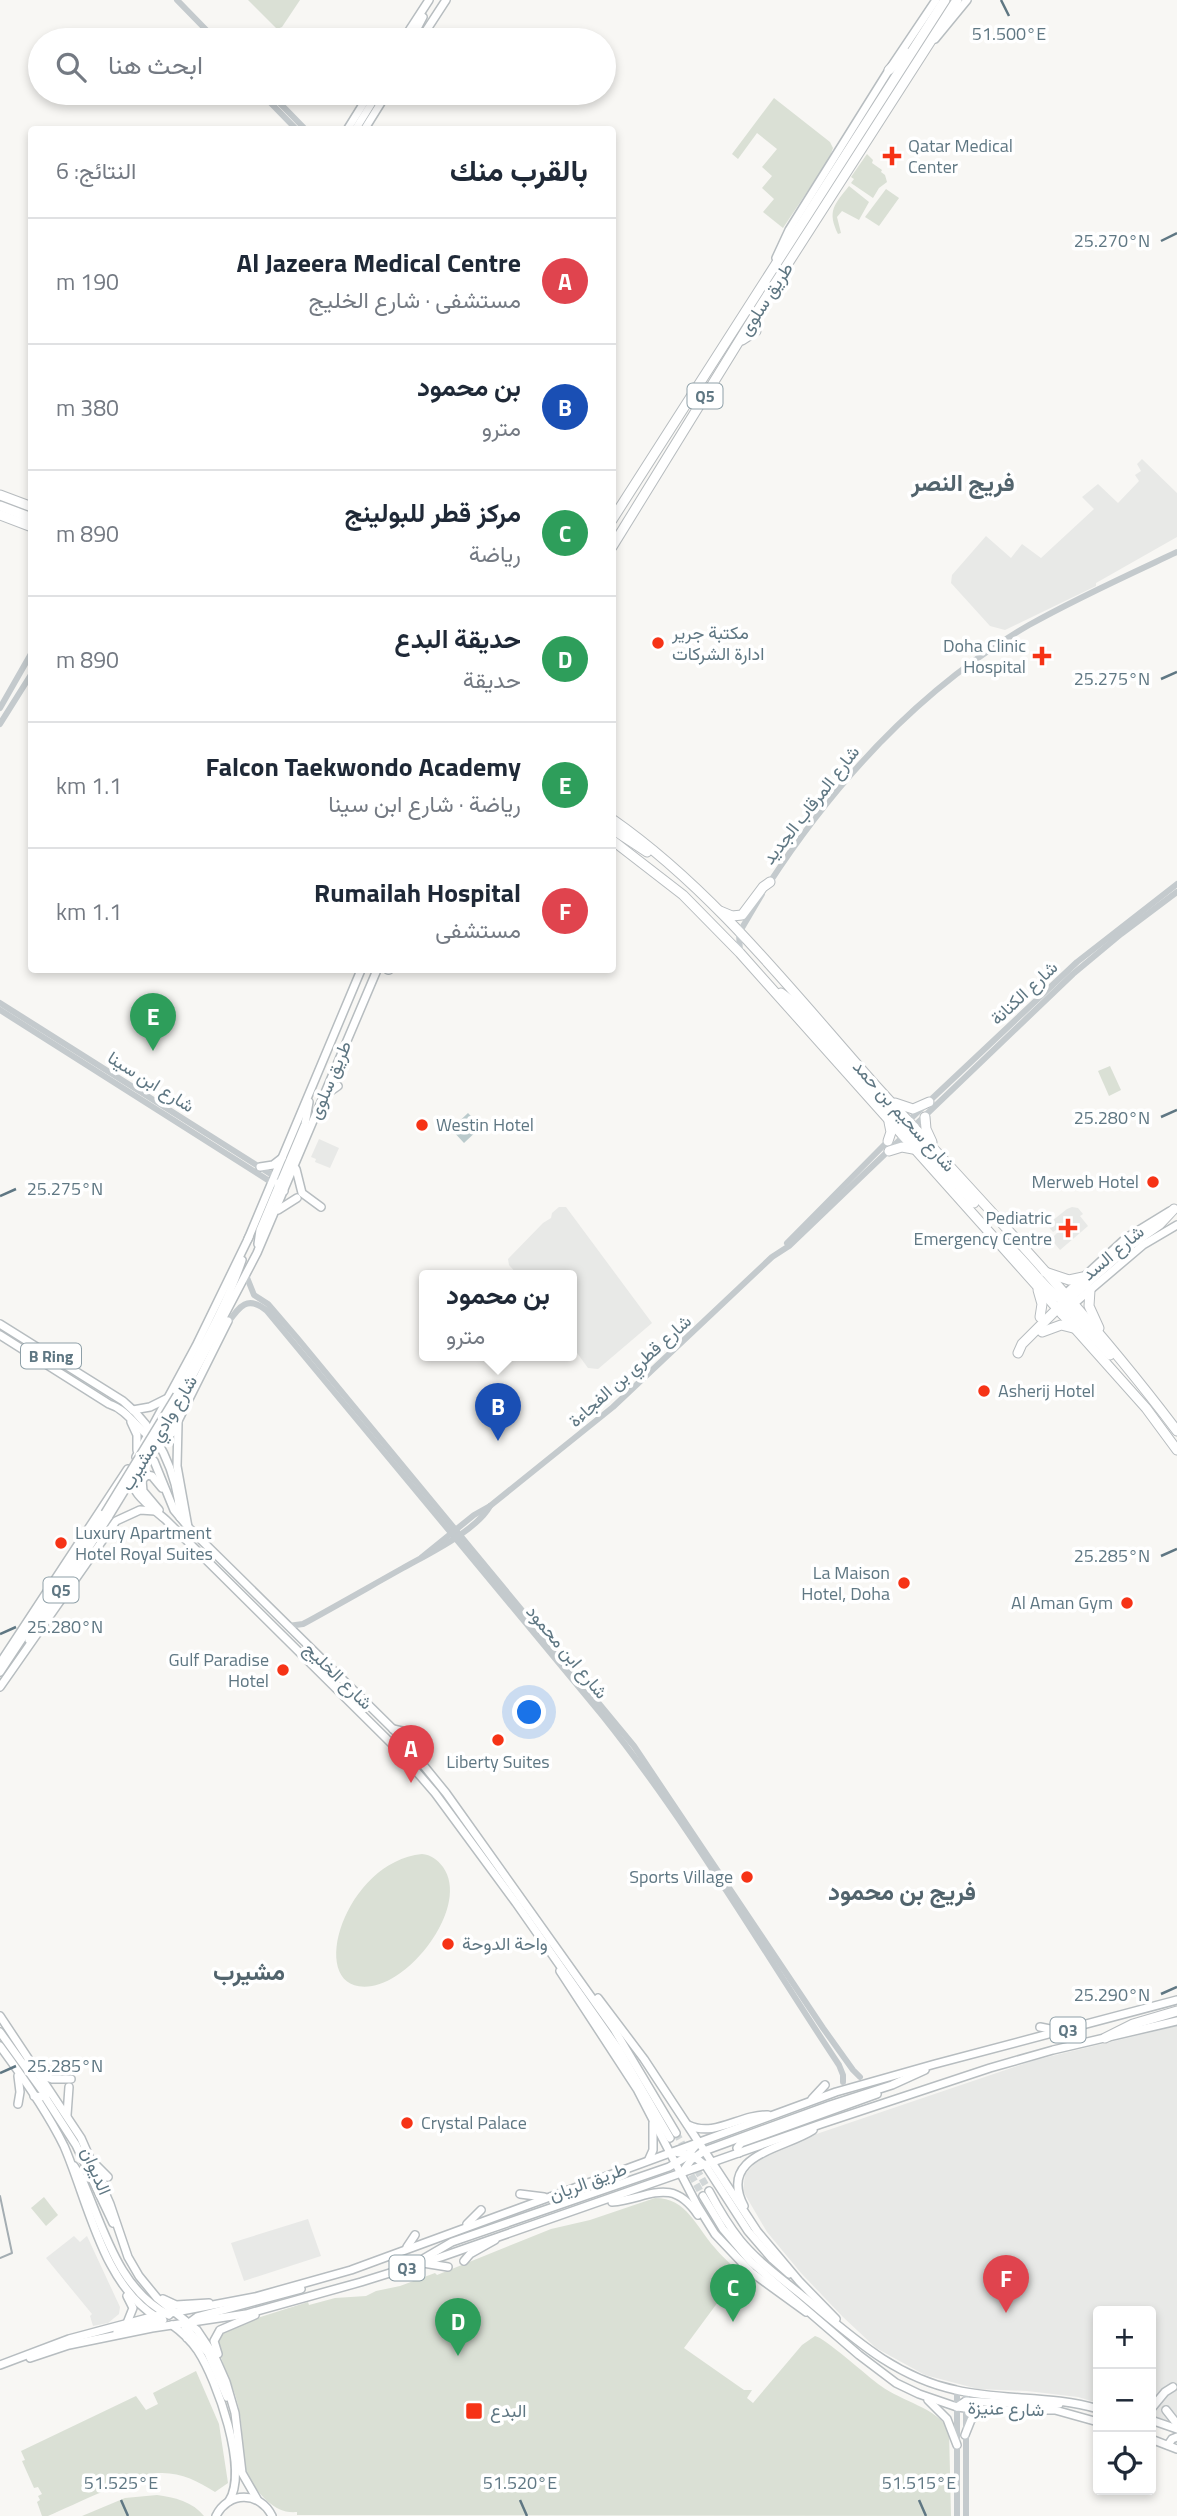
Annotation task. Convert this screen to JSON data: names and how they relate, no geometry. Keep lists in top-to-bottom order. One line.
{"streets":{"highway":["طريق سلوى","Q5","شارع سحيم بن حمد"],"main road":["شارع السد","B Ring","شارع وادي مشيرب","شارع الخليج","Q3","الديوان","طريق الريان","شارع عنيزة"],"street":["شارع المرقاب الجديد","شارع الكنانة","شارع ابن سينا","شارع قطري بن الفجاءة","شارع ابن محمود"]},"crossings":[["طريق سلوى","شارع ابن سينا"],["طريق سلوى","شارع وادي مشيرب"],["Q5","شارع وادي مشيرب"],["شارع المرقاب الجديد","شارع سحيم بن حمد"],["شارع الكنانة","شارع سحيم بن حمد"],["شارع الكنانة","شارع قطري بن الفجاءة"],["شارع ابن سينا","شارع وادي مشيرب"],["شارع سحيم بن حمد","شارع السد"],["شارع سحيم بن حمد","شارع قطري بن الفجاءة"],["B Ring","شارع وادي مشيرب"],["B Ring","شارع الخليج"],["شارع قطري بن الفجاءة","شارع ابن محمود"],["شارع قطري بن الفجاءة","شارع الخليج"],["شارع وادي مشيرب","شارع ابن محمود"],["شارع وادي مشيرب","شارع الخليج"],["شارع الخليج","طريق الريان"],["شارع الخليج","شارع عنيزة"],["الديوان","طريق الريان"],["طريق الريان","شارع عنيزة"]],"districts":["فريج النصر","فريج بن محمود","مشيرب"],"places":{"health":["Qatar Medical Center","Doha Clinic Hospital","Pediatric Emergency Centre"],"other":["مكتبة جرير ادارة الشركات","Westin Hotel","Merweb Hotel","Asherij Hotel","Luxury Apartment Hotel Royal Suites","La Maison Hotel, Doha","Al Aman Gym","Gulf Paradise Hotel","Liberty Suites","Sports Village","واحة الدوحة","Crystal Palace"],"transit":["البدع"]},"page":{"search":"ابحث هنا","heading":["بالقرب منك","النتائج: 6"],"list":[{"mark":"A","name":"Al Jazeera Medical Centre","note":"مستشفى · شارع الخليج","value":"190 m"},{"mark":"B","name":"بن محمود","note":"مترو","value":"380 m"},{"mark":"C","name":"مركز قطر للبولينج","note":"رياضة","value":"890 m"},{"mark":"D","name":"حديقة البدع","note":"حديقة","value":"890 m"},{"mark":"E","name":"Falcon Taekwondo Academy","note":"رياضة · شارع ابن سينا","value":"1.1 km"},{"mark":"F","name":"Rumailah Hospital","note":"مستشفى","value":"1.1 km"}],"pins":["E","B","A","F","C","D"],"popup":["بن محمود","مترو"],"map_buttons":["+","−"]},"coordinates":["51.500°E","25.270°N","25.275°N","25.280°N","25.285°N","25.290°N","51.525°E","51.520°E","51.515°E"]}
